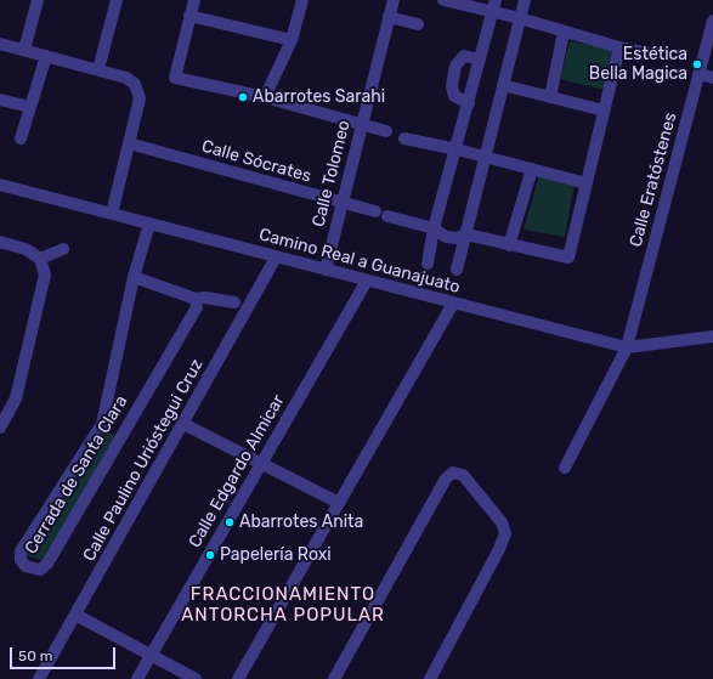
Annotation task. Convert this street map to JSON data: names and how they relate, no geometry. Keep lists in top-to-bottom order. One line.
{"streets":{"street":["Calle Sócrates","Calle Tolomeo","Calle Eratóstenes","Camino Real a Guanajuato","Calle Paulino Urióstegui Cruz","Calle Edgardo Almicar","Cerrada de Santa Clara"]},"crossings":[["Calle Sócrates","Calle Tolomeo"],["Calle Tolomeo","Camino Real a Guanajuato"],["Calle Eratóstenes","Camino Real a Guanajuato"],["Camino Real a Guanajuato","Calle Paulino Urióstegui Cruz"],["Camino Real a Guanajuato","Calle Edgardo Almicar"],["Camino Real a Guanajuato","Cerrada de Santa Clara"]],"districts":["FRACCIONAMIENTO ANTORCHA POPULAR"],"places":["Estética Bella Magica","Abarrotes Sarahi","Abarrotes Anita","Papelería Roxi"],"scale_bar":"50 m"}
